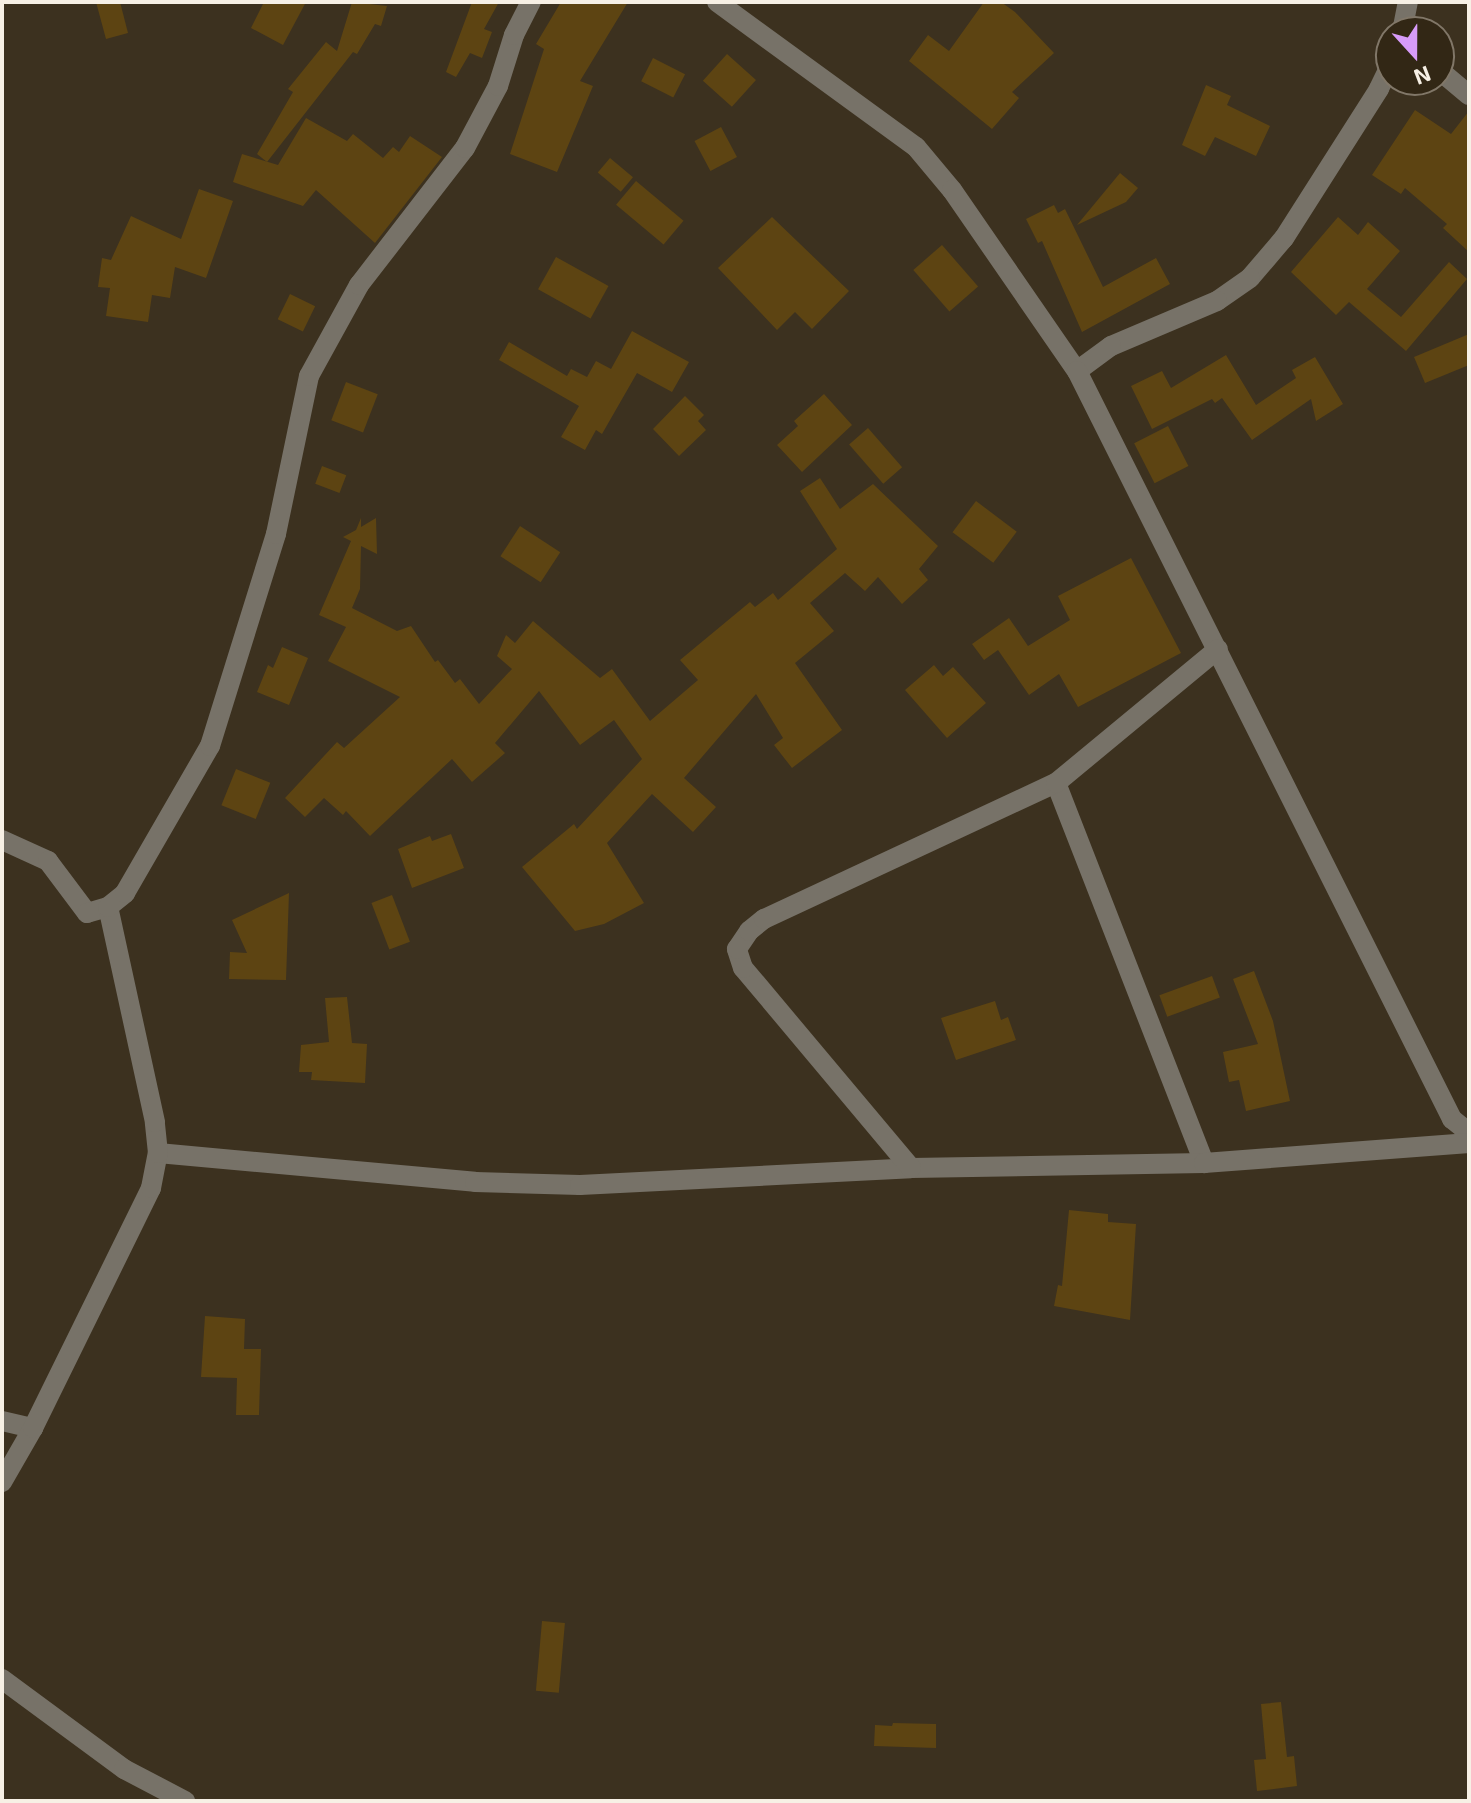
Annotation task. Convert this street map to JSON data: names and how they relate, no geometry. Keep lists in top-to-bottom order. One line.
{"north":"bottom"}
